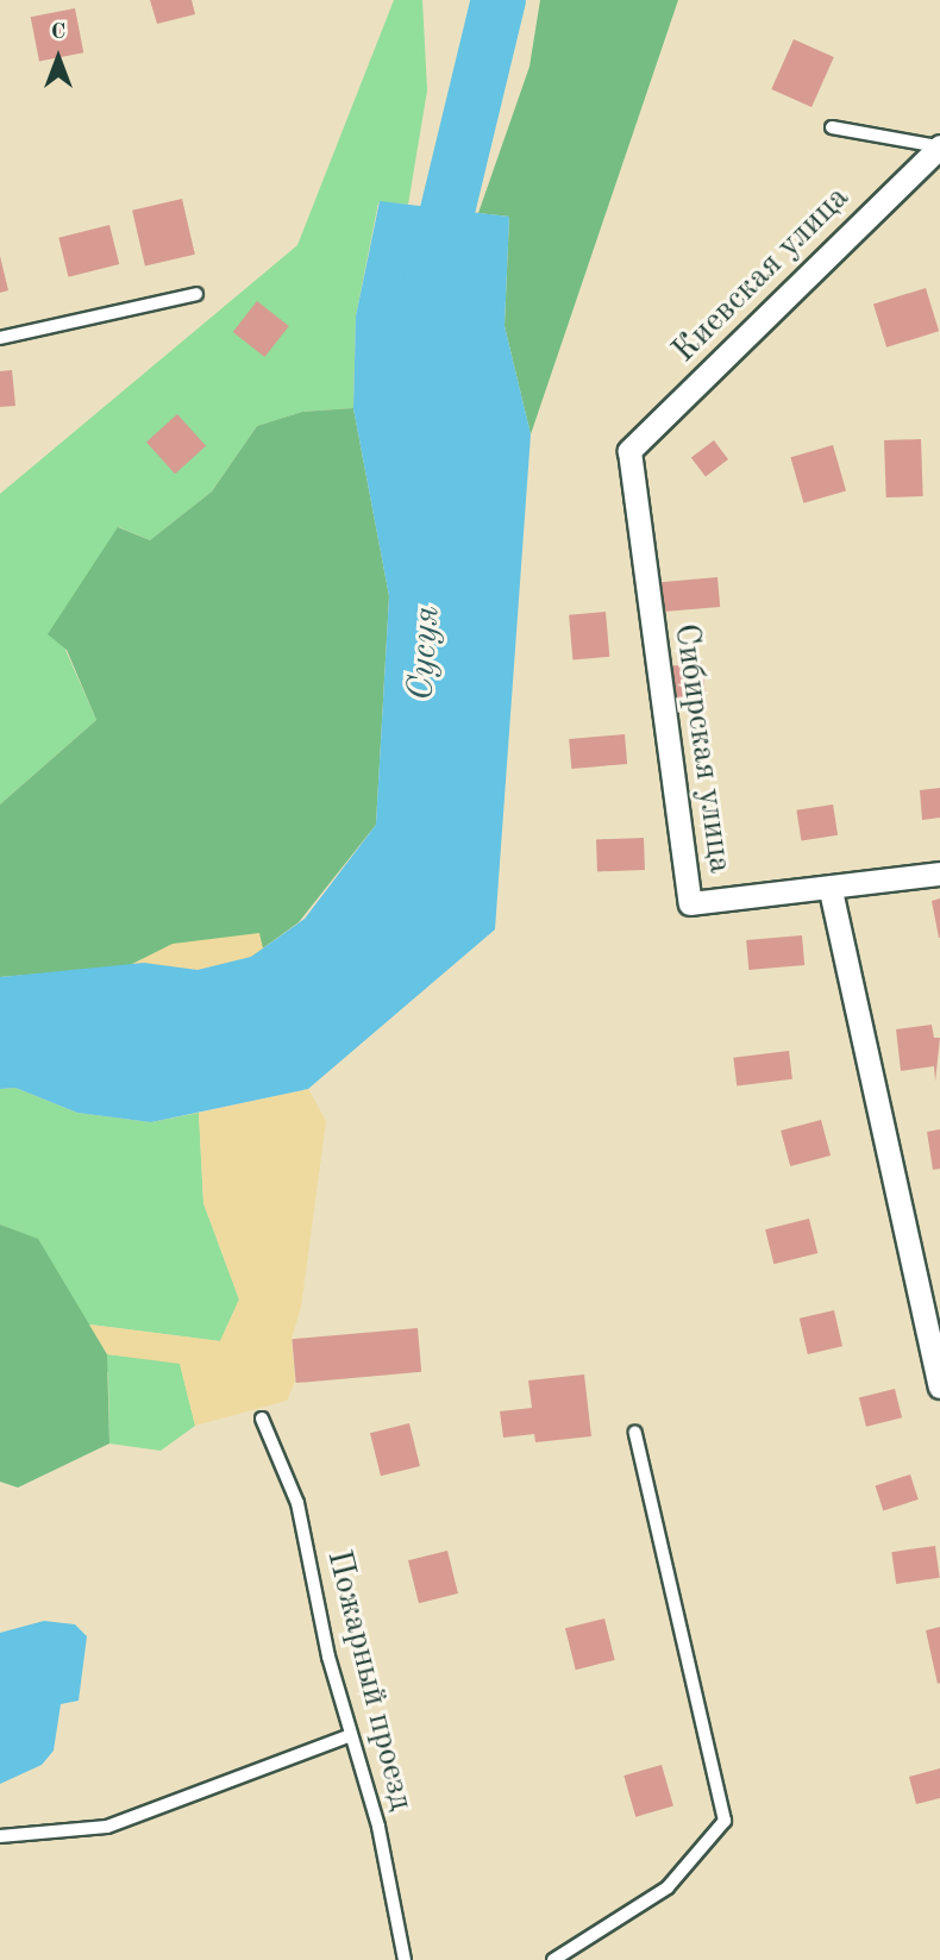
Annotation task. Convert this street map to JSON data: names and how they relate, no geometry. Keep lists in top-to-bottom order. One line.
{"streets":{"street":["Киевская улица","Сибирская улица"],"lane":["Пожарный проезд"]},"crossings":[["Киевская улица","Сибирская улица"]],"water":["Сусуя"],"north":"top"}
